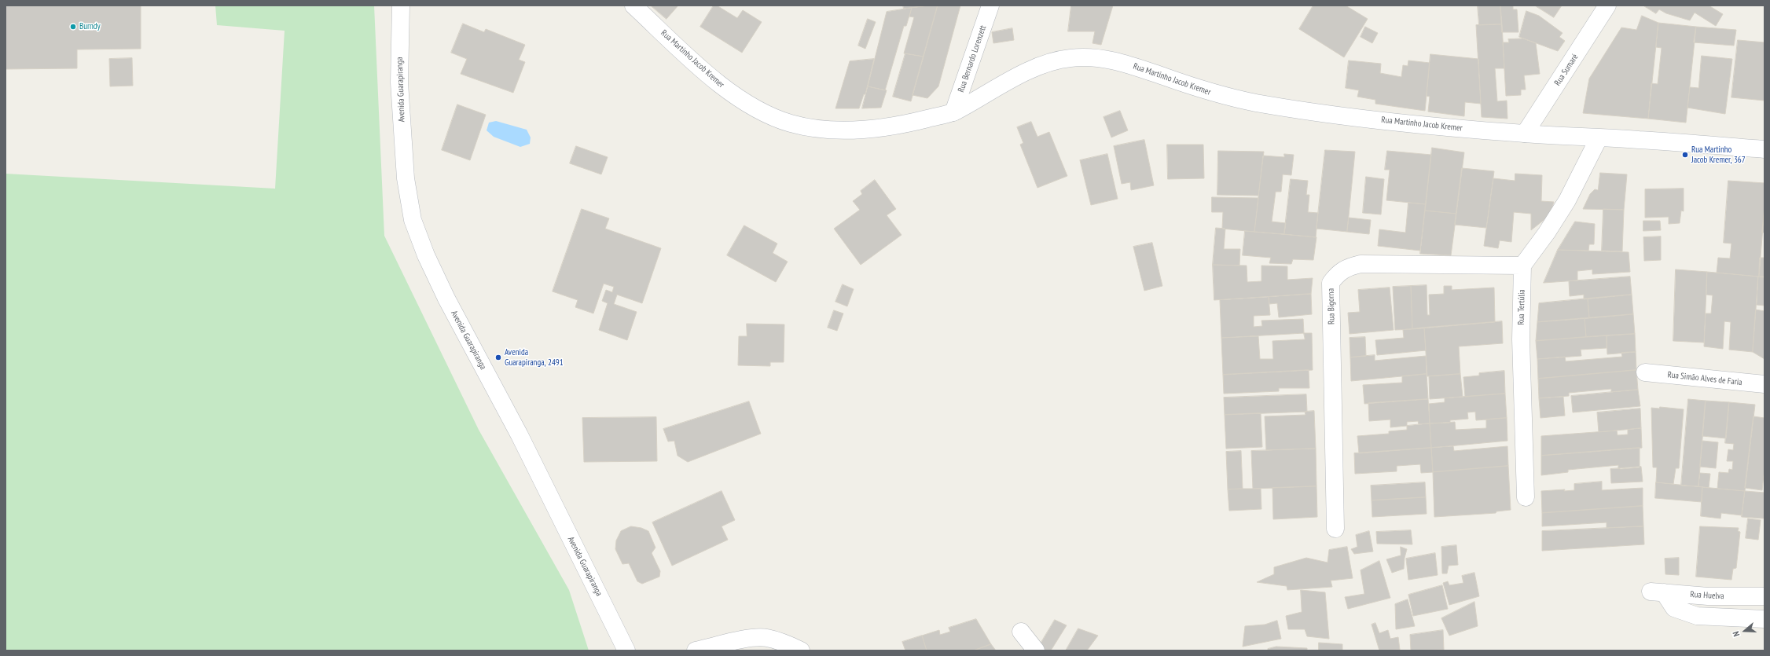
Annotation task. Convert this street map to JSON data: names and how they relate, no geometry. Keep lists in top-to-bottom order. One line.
{"streets":{"street":["Rua Martinho Jacob Kremer","Rua Bernardo Lorenzett","Rua Sumaré","Avenida Guarapiranga","Rua Bigorna","Rua Tertúlia","Rua Simão Alves de Faria","Rua Huelva"]},"crossings":[["Rua Martinho Jacob Kremer","Rua Bernardo Lorenzett"],["Rua Martinho Jacob Kremer","Rua Sumaré"],["Rua Bigorna","Rua Tertúlia"]],"places":["Burndy","Rua Martinho Jacob Kremer, 367","Avenida Guarapiranga, 2491"],"north":"left"}
